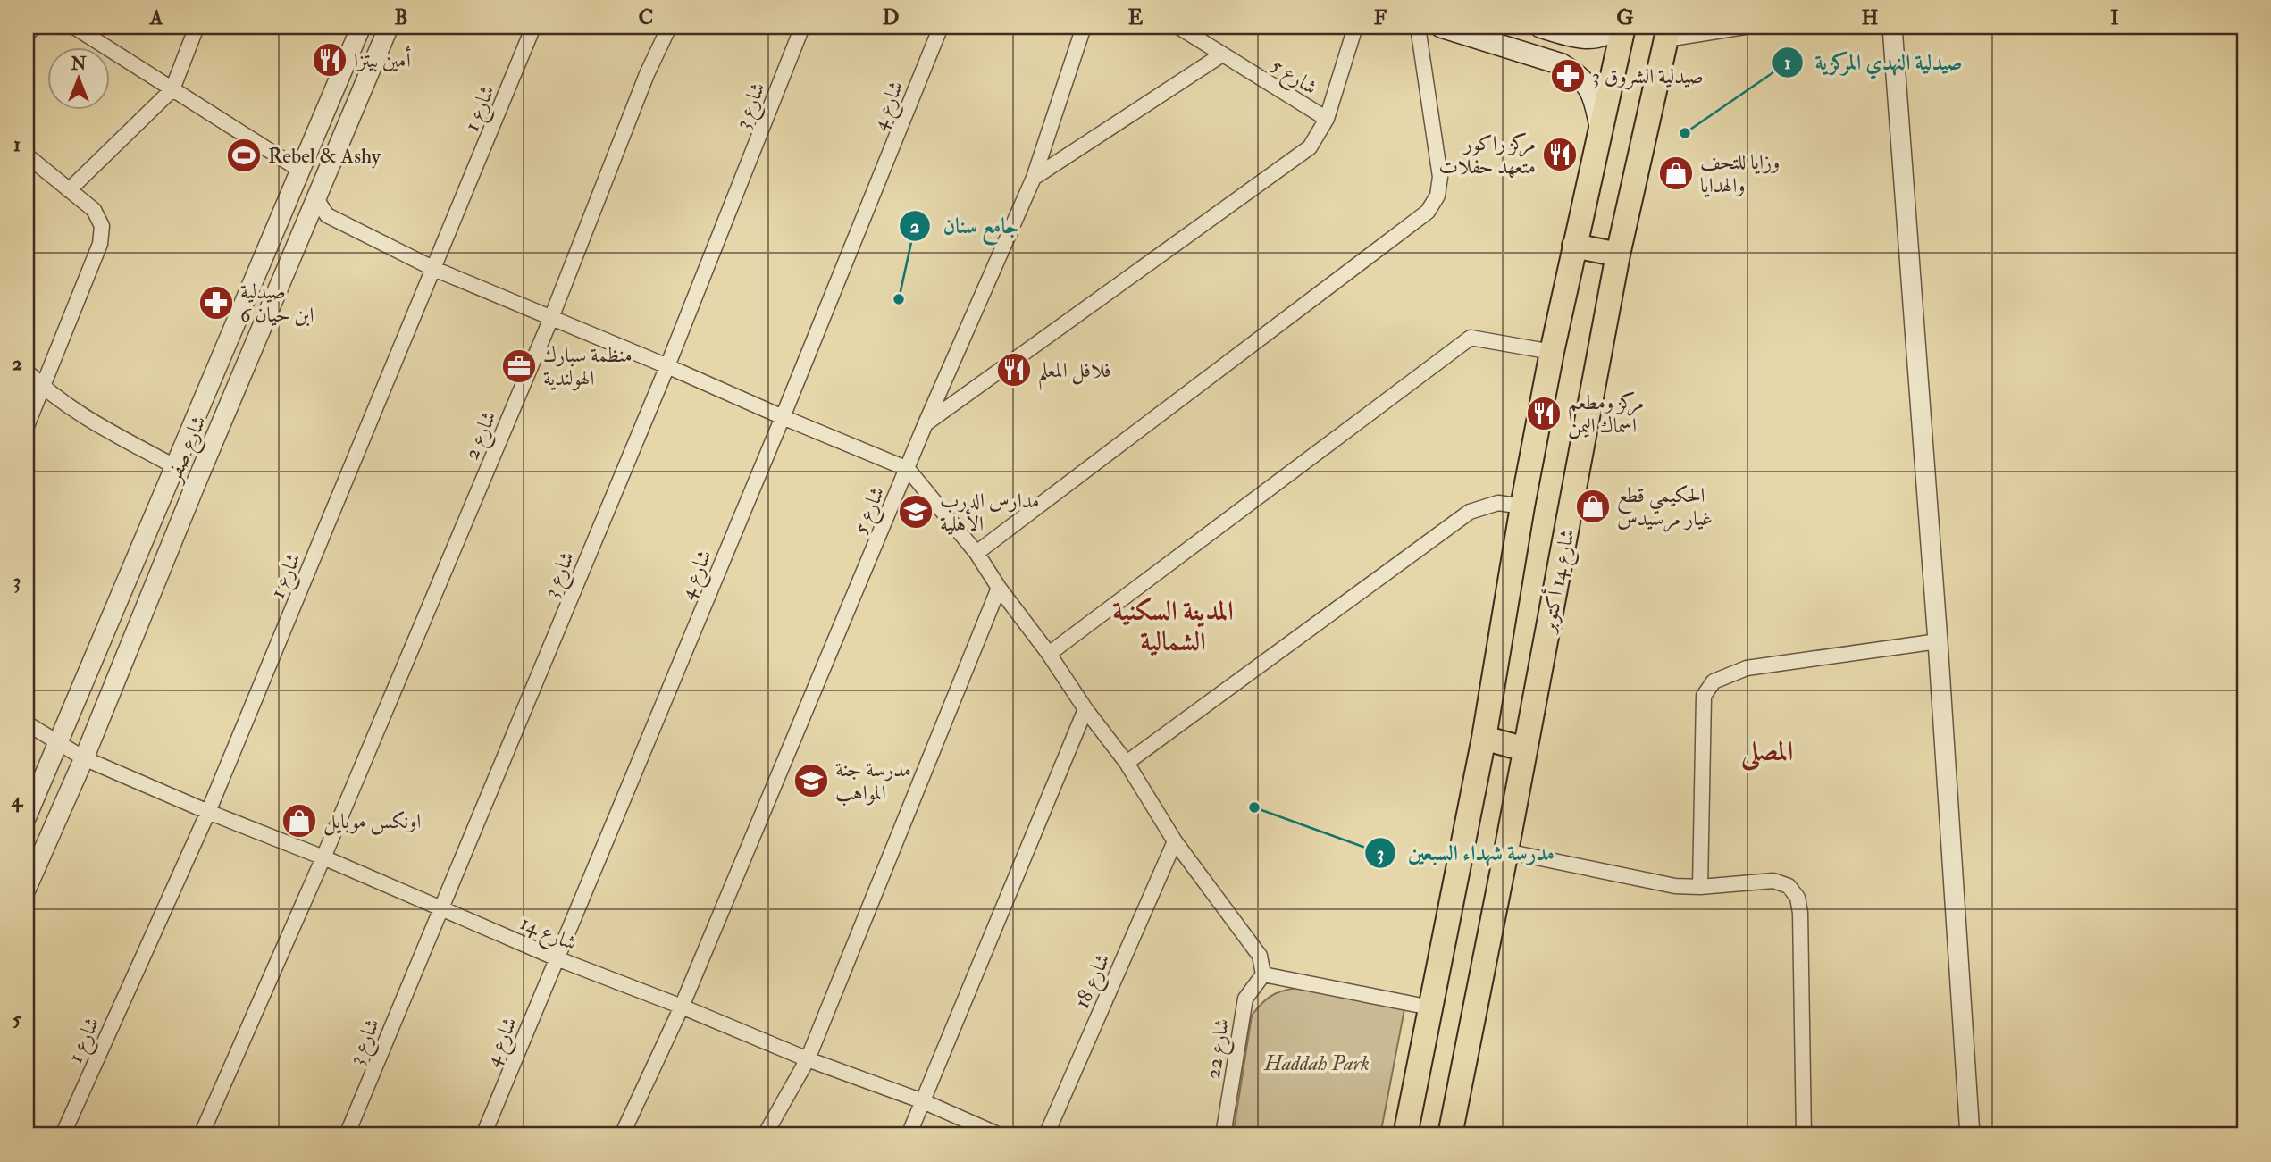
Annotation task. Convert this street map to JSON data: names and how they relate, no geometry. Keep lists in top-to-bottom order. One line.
{"streets":{"main road":["شارع 14 أكتوبر"],"street":["شارع 5","شارع 3","شارع 4","شارع 1","شارع 2","شارع صفر","شارع 14","شارع 18","شارع 22"]},"crossings":[["شارع 5","شارع 14"],["شارع 3","شارع 14"],["شارع 4","شارع 14"],["شارع 1","شارع 14"],["شارع 2","شارع 14"],["شارع صفر","شارع 14"]],"districts":["المدينة السكنية الشمالية","المصلى"],"parks":["Haddah Park"],"places":{"restaurant":["أمين بيتزا","مركز راكور متعهد حفلات","فلافل المعلم","مركز ومطعم اسماك اليمن"],"pharmacy":["صيدلية الشروق 3","صيدلية ابن حيان 6"],"other":["صيدلية النهدي المركزية","جامع سنان","مدرسة شهداء السبعين"],"sports":["Rebel & Ashy"],"shop":["وزايا للتحف والهدايا","الحكيمي قطع غيار مرسيدس","اونكس موبايل"],"office":["منظمة سبارك الهولندية"],"school or university":["مدارس الدرب الأهلية","مدرسة جنة المواهب"]},"north":"top","grid":{"columns":["A","B","C","D","E","F","G","H","I"],"rows":["1","2","3","4","5"]}}
